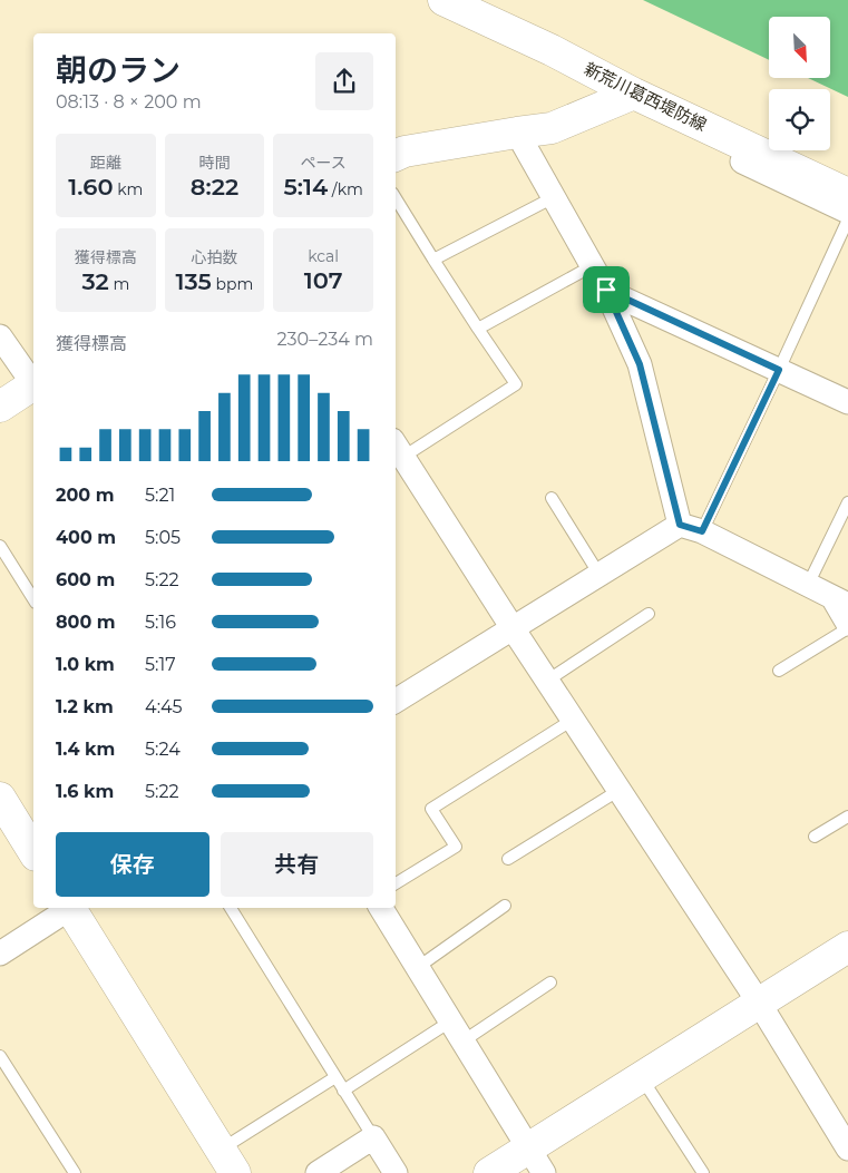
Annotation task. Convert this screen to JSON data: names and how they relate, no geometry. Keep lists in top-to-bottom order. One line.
{"streets":{"street":["新荒川葛西堤防線"]},"north":"bottom right","page":{"heading":["朝のラン","08:13 · 8 × 200 m"],"stats":[["距離","1.60 km"],["時間","8:22"],["ペース","5:14 /km"],["獲得標高","32 m"],["心拍数","135 bpm"],["kcal","107"]],"chart":["獲得標高","230–234 m"],"list":[{"name":"200 m","note":"5:21"},{"name":"400 m","note":"5:05"},{"name":"600 m","note":"5:22"},{"name":"800 m","note":"5:16"},{"name":"1.0 km","note":"5:17"},{"name":"1.2 km","note":"4:45"},{"name":"1.4 km","note":"5:24"},{"name":"1.6 km","note":"5:22"}],"buttons":["保存","共有"]}}
